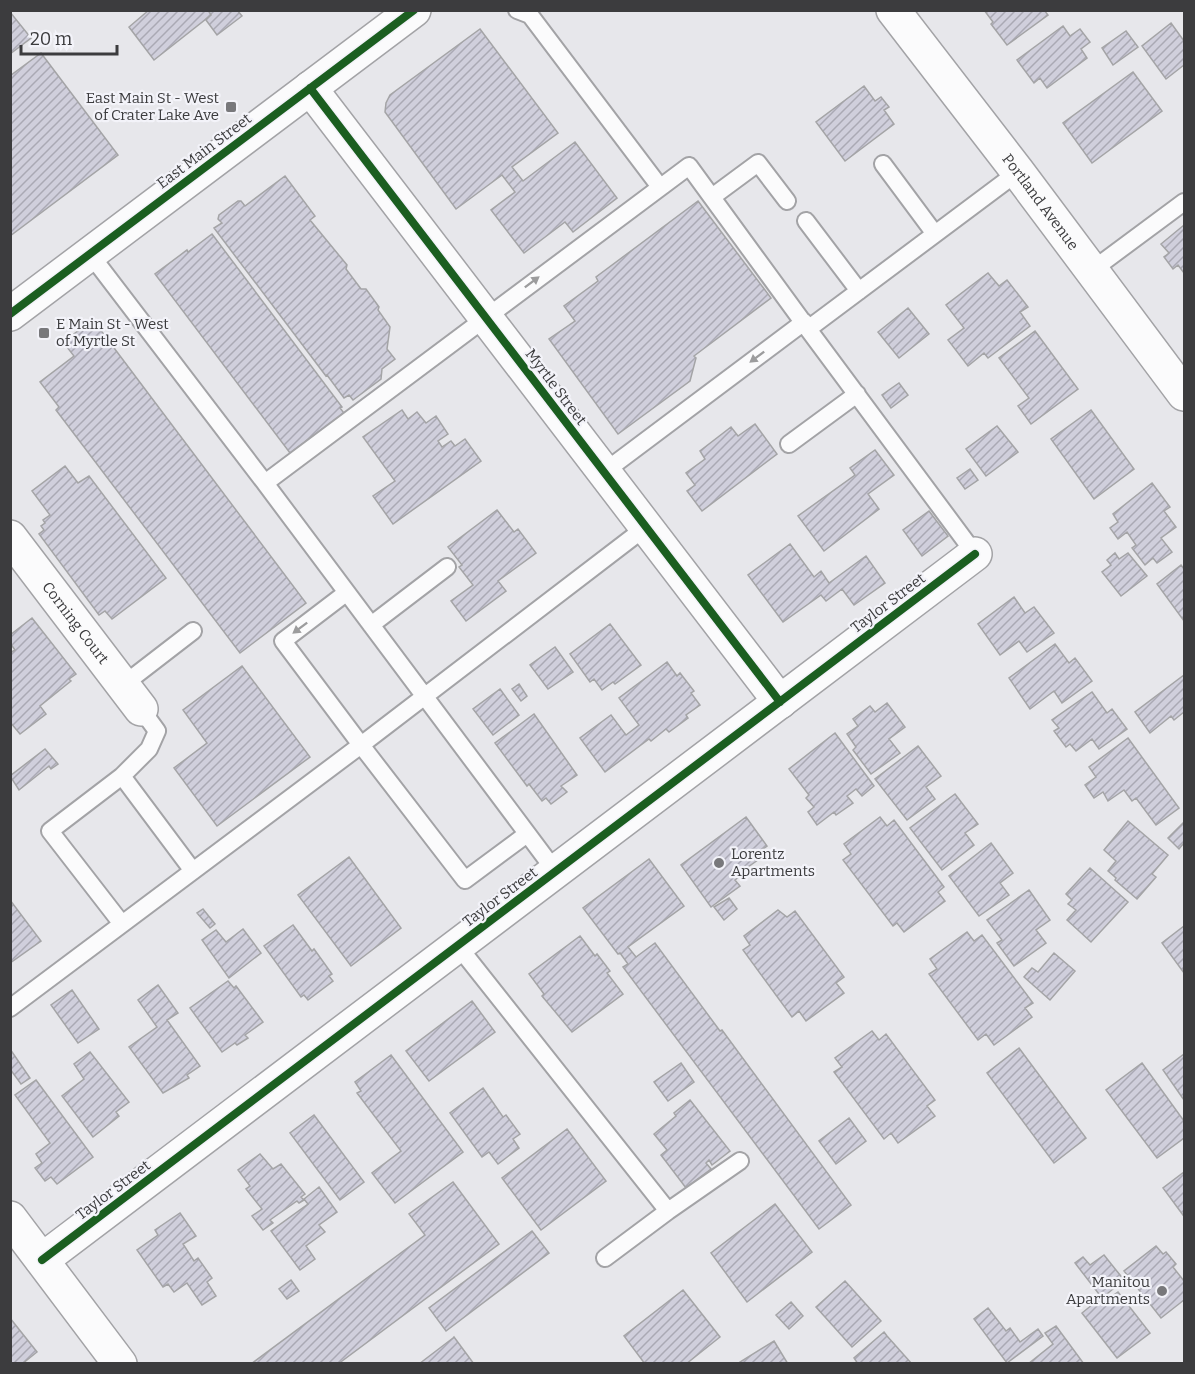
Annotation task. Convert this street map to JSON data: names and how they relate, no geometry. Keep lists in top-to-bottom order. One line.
{"streets":{"street":["East Main Street","Portland Avenue","Myrtle Street","Taylor Street","Corning Court"]},"crossings":[["East Main Street","Myrtle Street"],["Myrtle Street","Taylor Street"]],"places":{"transit":["East Main St - West of Crater Lake Ave","E Main St - West of Myrtle St"],"other":["Lorentz Apartments","Manitou Apartments"]},"scale_bar":"20 m"}
